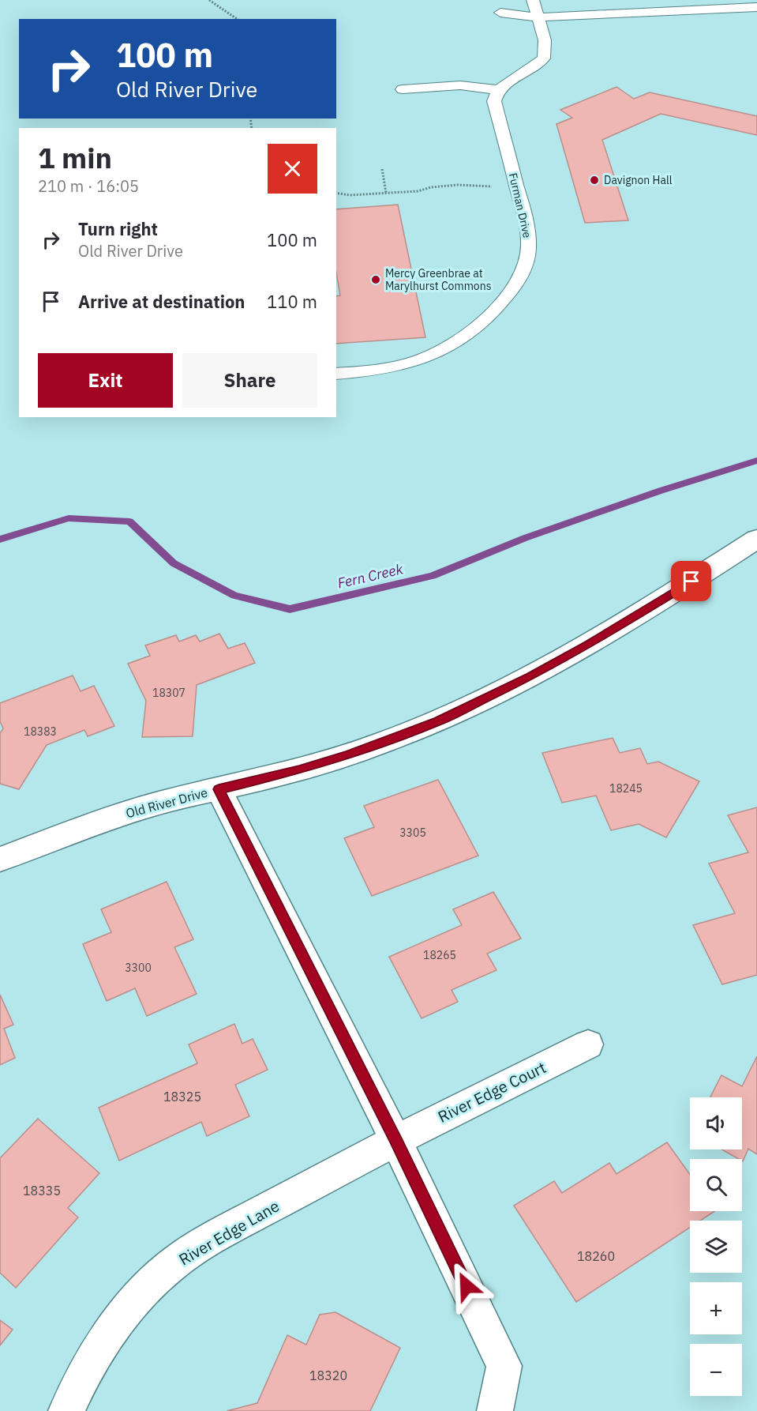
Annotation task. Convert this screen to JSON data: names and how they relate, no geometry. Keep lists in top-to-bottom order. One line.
{"streets":{"street":["Old River Drive","River Edge Court","River Edge Lane"],"lane":["Furman Drive"]},"crossings":[["River Edge Court","River Edge Lane"]],"water":["Fern Creek"],"places":["Davignon Hall","Mercy Greenbrae at Marylhurst Commons"],"house_numbers":["18307","18383","18245","3305","18265","3300","18325","18335","18260","18320"],"page":{"turn":["100 m","Old River Drive"],"heading":["1 min","210 m · 16:05"],"list":[{"name":"Turn right","note":"Old River Drive","value":"100 m"},{"name":"Arrive at destination","value":"110 m"}],"buttons":["Exit","Share"],"map_buttons":["+","−"]}}
